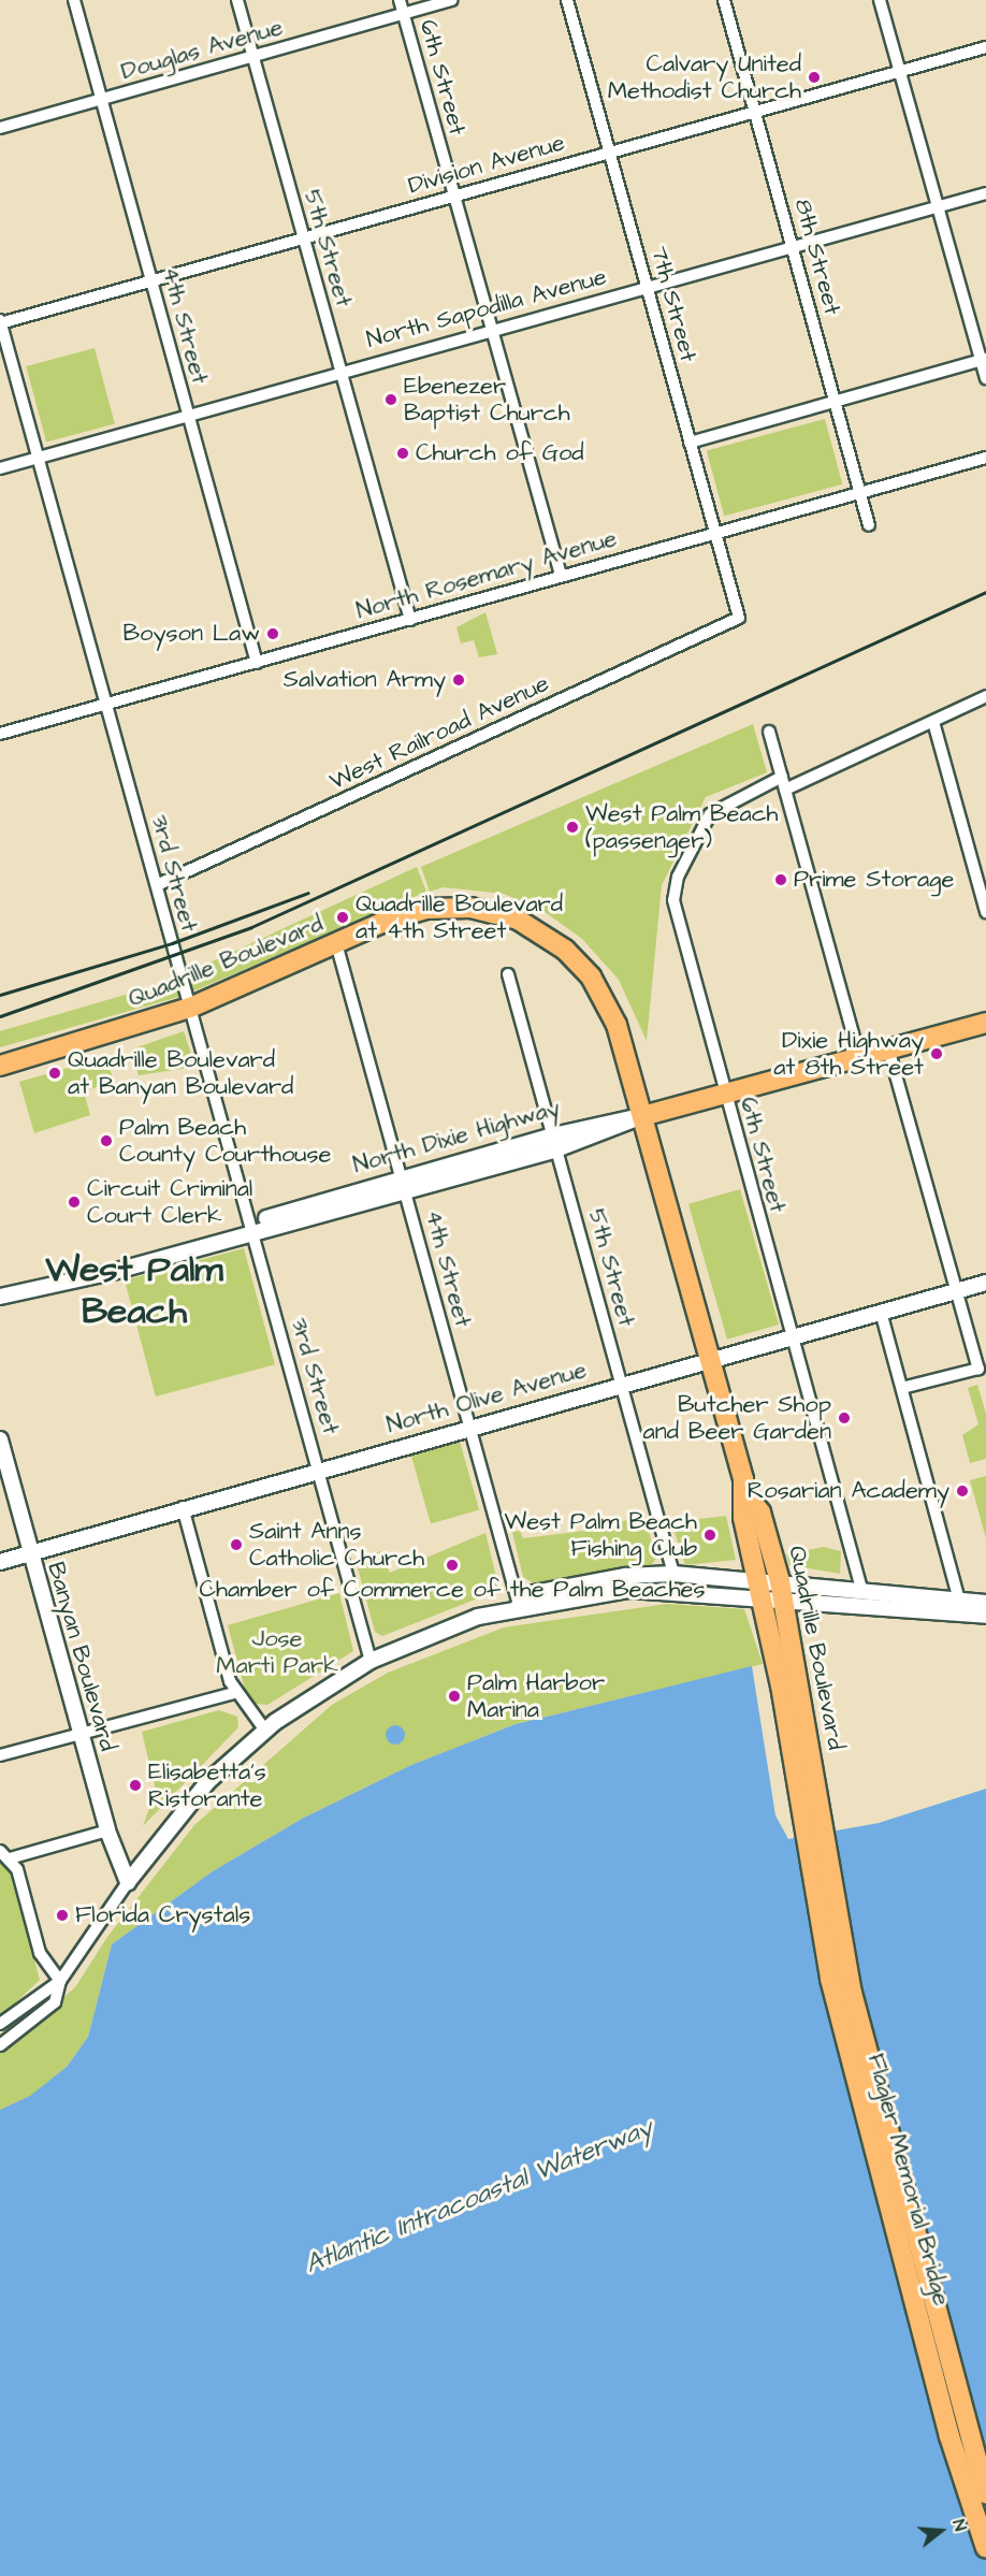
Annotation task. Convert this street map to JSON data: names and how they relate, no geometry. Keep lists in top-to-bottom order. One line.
{"streets":{"main road":["Quadrille Boulevard","North Dixie Highway","Flagler Memorial Bridge"],"street":["Douglas Avenue","6th Street","Division Avenue","5th Street","8th Street","7th Street","North Sapodilla Avenue","4th Street","North Rosemary Avenue","West Railroad Avenue","3rd Street","North Olive Avenue","Banyan Boulevard"]},"crossings":[["Douglas Avenue","6th Street"],["Douglas Avenue","5th Street"],["Douglas Avenue","4th Street"],["6th Street","Division Avenue"],["6th Street","North Sapodilla Avenue"],["6th Street","North Rosemary Avenue"],["6th Street","North Dixie Highway"],["6th Street","North Olive Avenue"],["Division Avenue","5th Street"],["Division Avenue","8th Street"],["Division Avenue","7th Street"],["Division Avenue","4th Street"],["Division Avenue","3rd Street"],["5th Street","North Sapodilla Avenue"],["5th Street","North Rosemary Avenue"],["5th Street","North Dixie Highway"],["5th Street","North Olive Avenue"],["8th Street","North Sapodilla Avenue"],["8th Street","North Rosemary Avenue"],["7th Street","North Sapodilla Avenue"],["7th Street","North Rosemary Avenue"],["7th Street","West Railroad Avenue"],["North Sapodilla Avenue","4th Street"],["North Sapodilla Avenue","3rd Street"],["4th Street","North Rosemary Avenue"],["4th Street","Quadrille Boulevard"],["4th Street","North Dixie Highway"],["4th Street","North Olive Avenue"],["North Rosemary Avenue","3rd Street"],["West Railroad Avenue","3rd Street"],["3rd Street","Quadrille Boulevard"],["3rd Street","North Dixie Highway"],["3rd Street","North Olive Avenue"],["Quadrille Boulevard","North Dixie Highway"],["Quadrille Boulevard","North Olive Avenue"],["Quadrille Boulevard","Flagler Memorial Bridge"],["North Olive Avenue","Banyan Boulevard"]],"districts":["West Palm Beach"],"water":["Atlantic Intracoastal Waterway"],"parks":["Jose Marti Park"],"places":["Calvary United Methodist Church","Ebenezer Baptist Church","Church of God","Boyson Law","Salvation Army","West Palm Beach (passenger)","Prime Storage","Quadrille Boulevard at 4th Street","Dixie Highway at 8th Street","Quadrille Boulevard at Banyan Boulevard","Palm Beach County Courthouse","Circuit Criminal Court Clerk","Butcher Shop and Beer Garden","Rosarian Academy","West Palm Beach Fishing Club","Saint Anns Catholic Church","Chamber of Commerce of the Palm Beaches","Palm Harbor Marina","Elisabetta's Ristorante","Florida Crystals"],"north":"right"}
